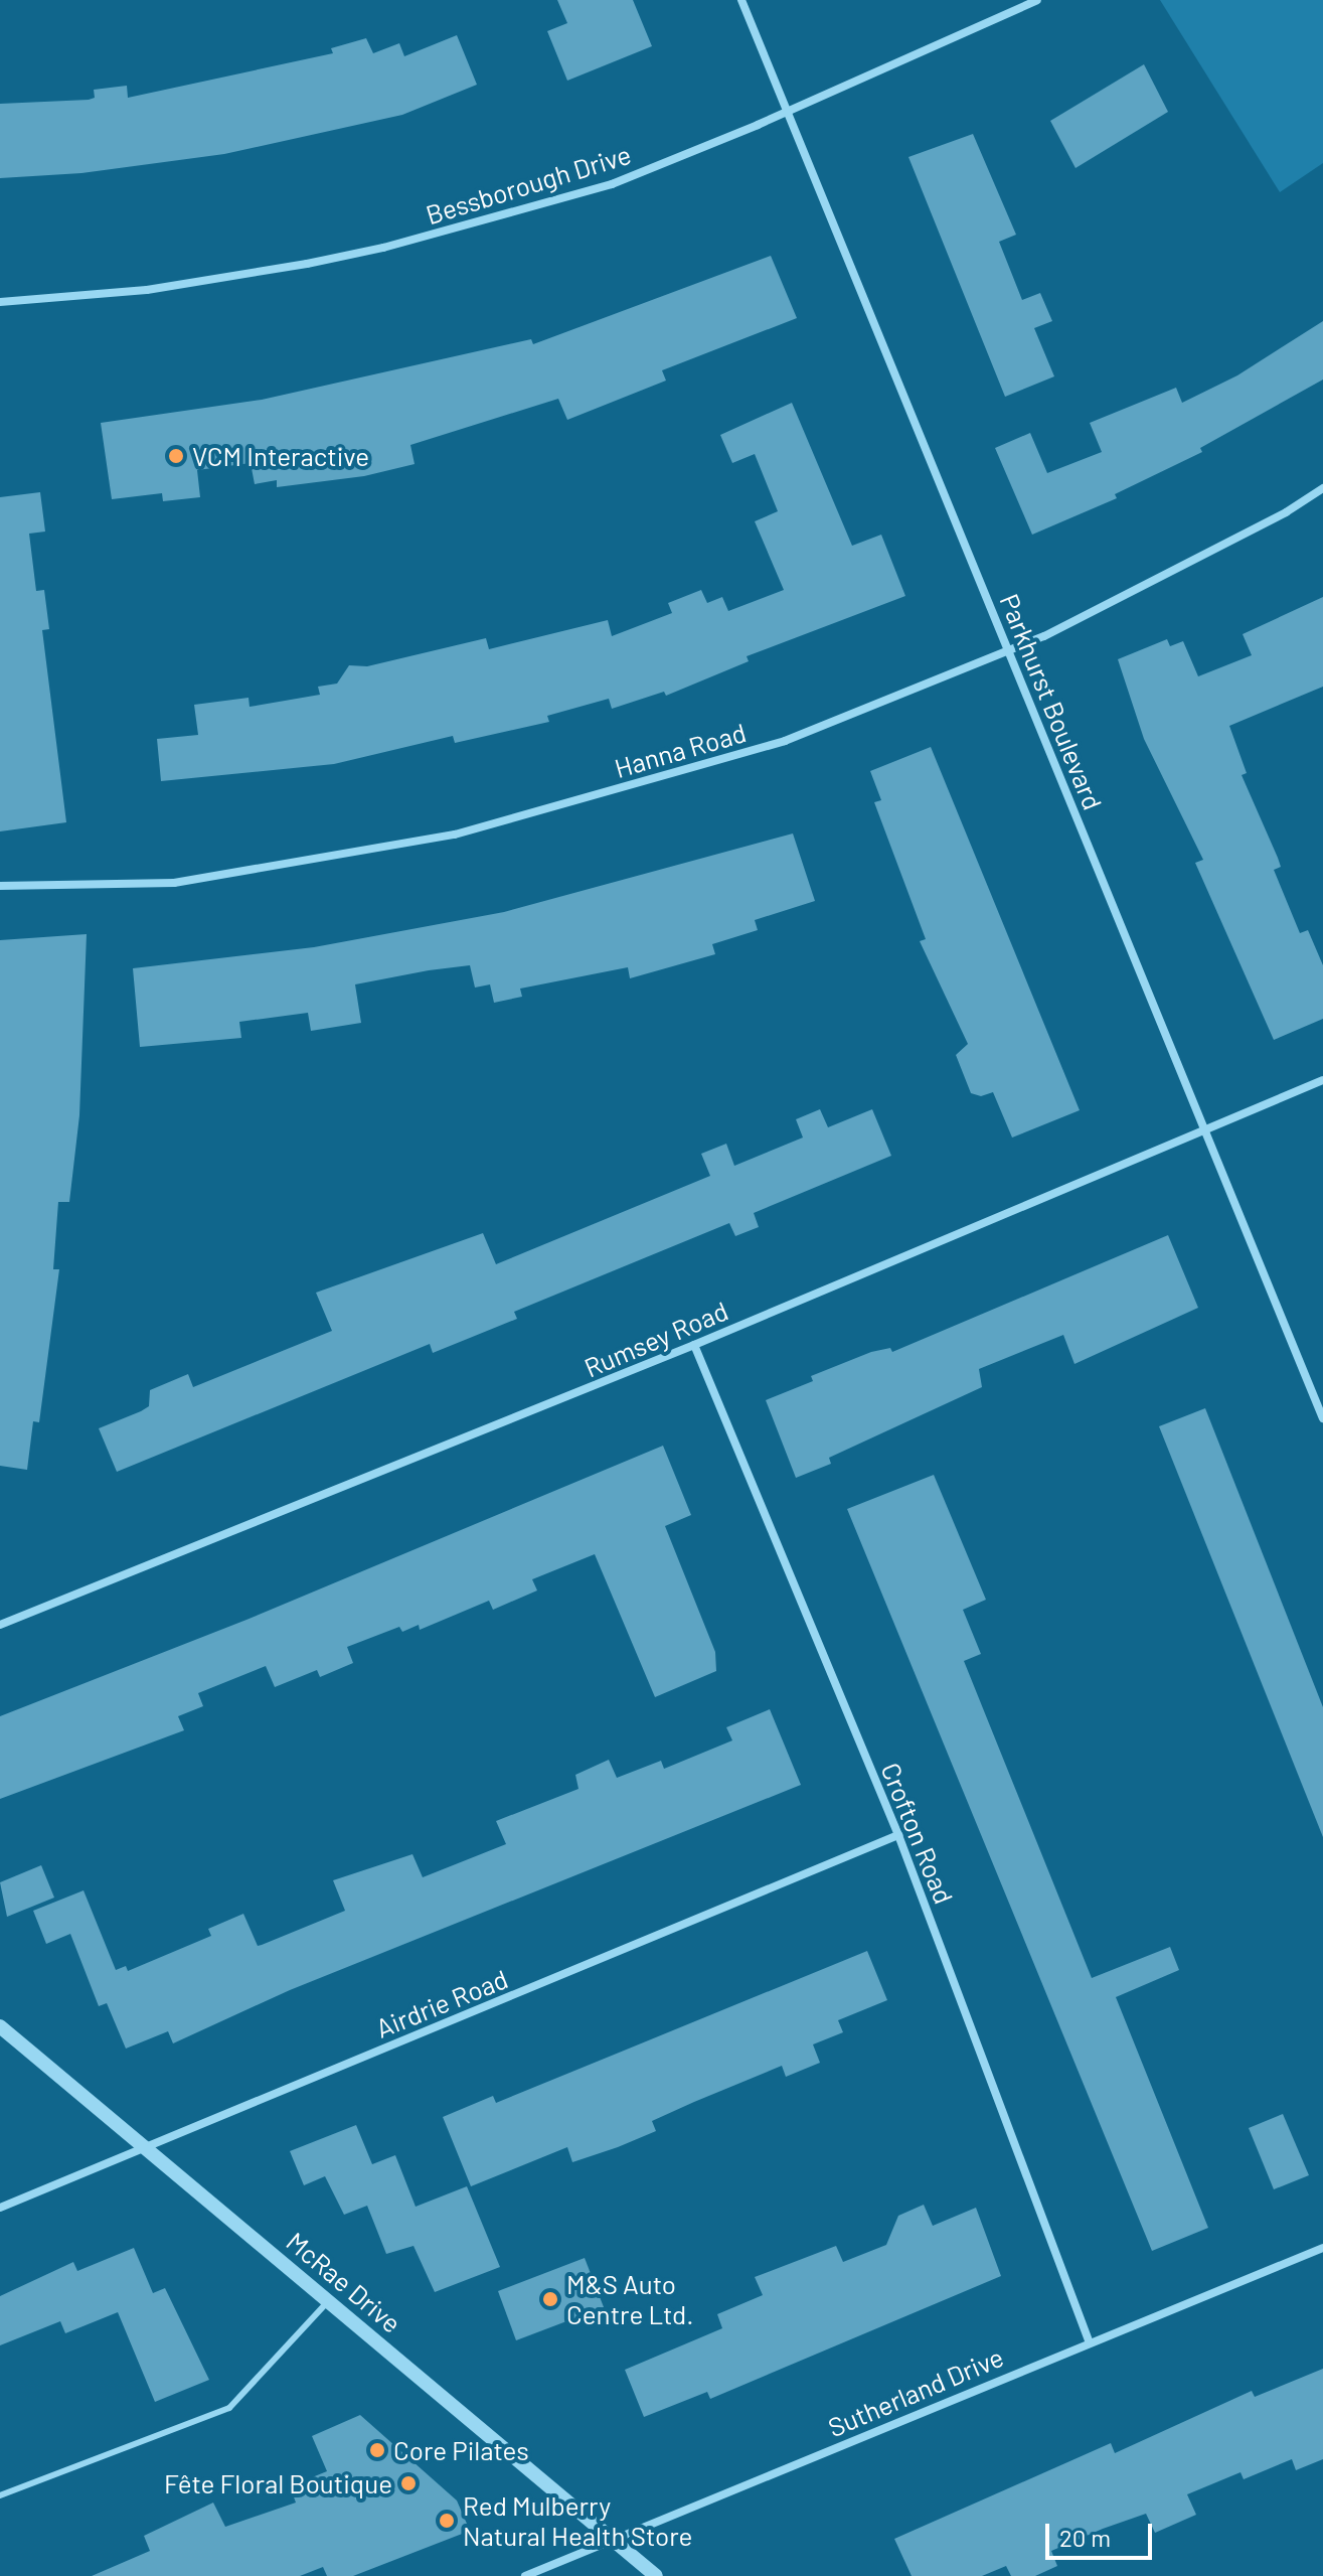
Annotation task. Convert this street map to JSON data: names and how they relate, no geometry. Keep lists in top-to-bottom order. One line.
{"streets":{"street":["Bessborough Drive","Parkhurst Boulevard","Hanna Road","Rumsey Road","Crofton Road","Airdrie Road","McRae Drive","Sutherland Drive"]},"crossings":[["Bessborough Drive","Parkhurst Boulevard"],["Parkhurst Boulevard","Hanna Road"],["Parkhurst Boulevard","Rumsey Road"],["Rumsey Road","Crofton Road"],["Crofton Road","Airdrie Road"],["Crofton Road","Sutherland Drive"],["Airdrie Road","McRae Drive"],["McRae Drive","Sutherland Drive"]],"places":["VCM Interactive","M&S Auto Centre Ltd.","Core Pilates","Fête Floral Boutique","Red Mulberry Natural Health Store"],"scale_bar":"20 m"}
